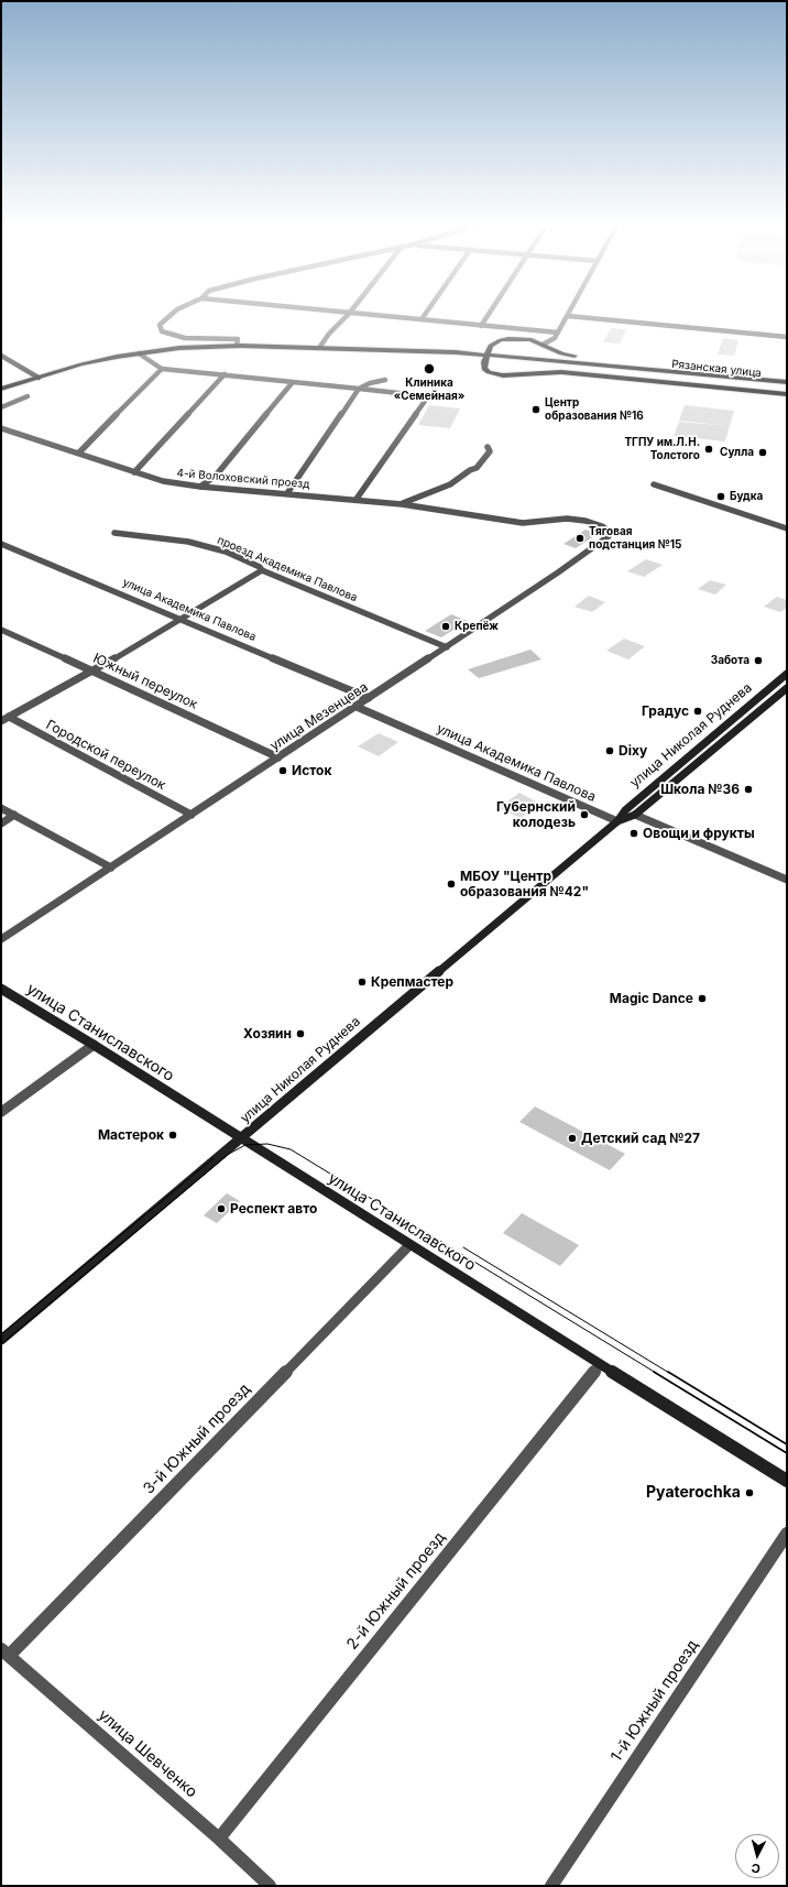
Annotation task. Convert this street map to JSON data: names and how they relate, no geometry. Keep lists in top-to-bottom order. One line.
{"streets":{"main road":["Рязанская улица"],"street":["4-й Волоховский проезд","проезд Академика Павлова","улица Академика Павлова","Южный переулок","улица Мезенцева","улица Николая Руднева","Городской переулок","улица Станиславского","3-й Южный проезд","2-й Южный проезд","1-й Южный проезд","улица Шевченко"]},"crossings":[["4-й Волоховский проезд","улица Мезенцева"],["проезд Академика Павлова","улица Мезенцева"],["улица Академика Павлова","улица Мезенцева"],["улица Академика Павлова","улица Николая Руднева"],["Южный переулок","улица Мезенцева"],["улица Мезенцева","Городской переулок"],["улица Николая Руднева","улица Станиславского"],["улица Станиславского","3-й Южный проезд"],["улица Станиславского","2-й Южный проезд"],["3-й Южный проезд","улица Шевченко"],["2-й Южный проезд","улица Шевченко"]],"places":["Клиника «Семейная»","Центр образования №16","ТГПУ им.Л.Н. Толстого","Сулла","Будка","Тяговая подстанция №15","Крепёж","Забота","Градус","Dixy","Исток","Школа №36","Губернский колодезь","Овощи и фрукты","МБОУ \"Центр образования №42\"","Крепмастер","Magic Dance","Хозяин","Мастерок","Детский сад №27","Респект авто","Pyaterochka"],"north":"bottom"}
